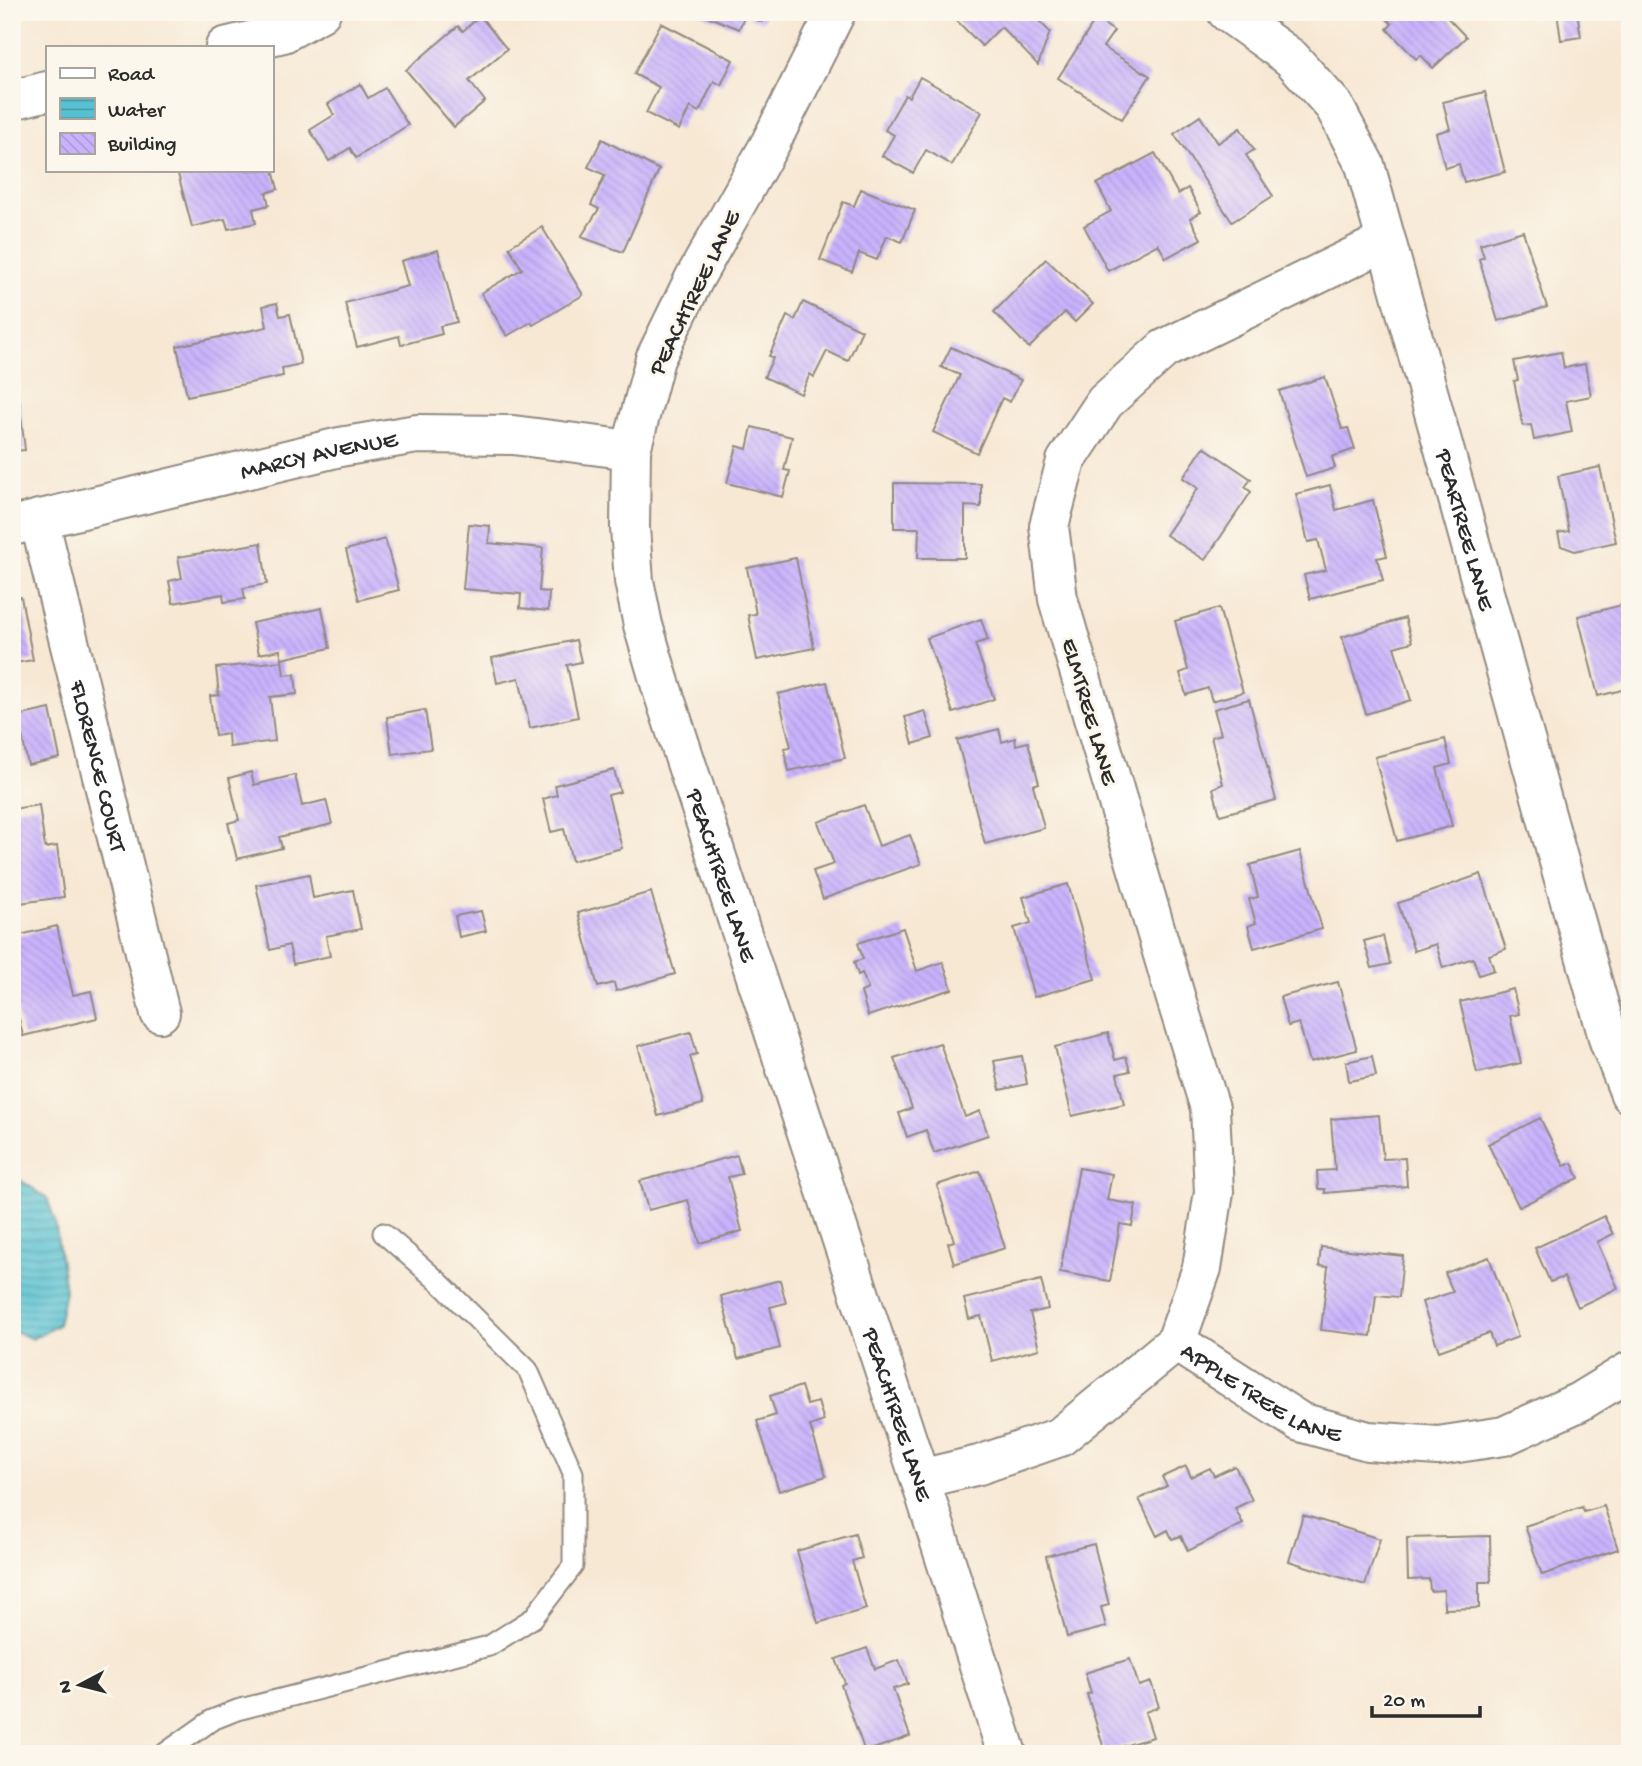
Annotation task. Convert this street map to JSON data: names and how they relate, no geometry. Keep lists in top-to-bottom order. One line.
{"streets":{"street":["PEACHTREE LANE","MARCY AVENUE","PEARTREE LANE","ELMTREE LANE","FLORENCE COURT","APPLE TREE LANE"]},"crossings":[["PEACHTREE LANE","MARCY AVENUE"],["PEACHTREE LANE","APPLE TREE LANE"],["MARCY AVENUE","FLORENCE COURT"],["PEARTREE LANE","ELMTREE LANE"],["ELMTREE LANE","APPLE TREE LANE"]],"legend":["Road","Water","Building"],"scale_bar":"20 m","north":"left"}
